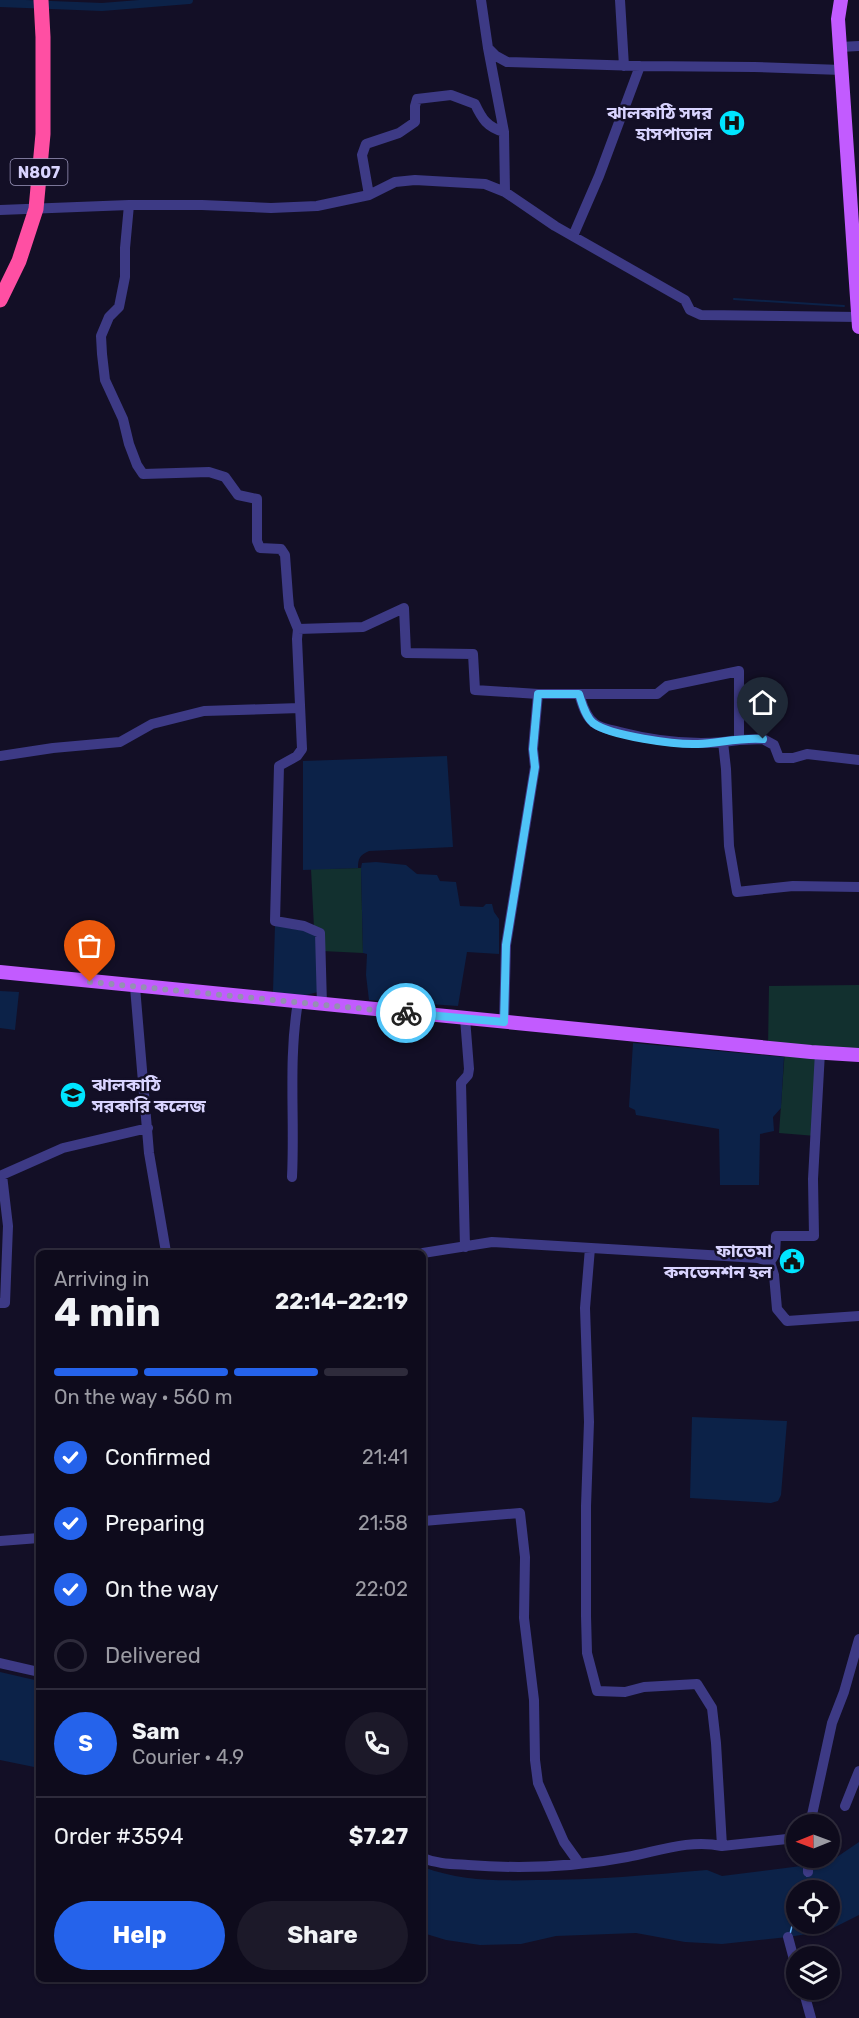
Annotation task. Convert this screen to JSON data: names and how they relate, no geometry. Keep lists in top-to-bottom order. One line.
{"streets":{"highway":["N807"]},"places":{"hospital":["ঝালকাঠি সদর হাসপাতাল"],"school or university":["ঝালকাঠি সরকারি কলেজ"],"public building":["ফাতেমা কনভেনশন হল"]},"north":"left","page":{"heading":["4 min","Arriving in","22:14–22:19"],"panel":["Sam","Courier · 4.9","Order #3594","$7.27"],"bar":"On the way · 560 m","list":[["Confirmed","21:41"],["Preparing","21:58"],["On the way","22:02"],"Delivered"],"round":"S","buttons":["Help","Share"]}}
